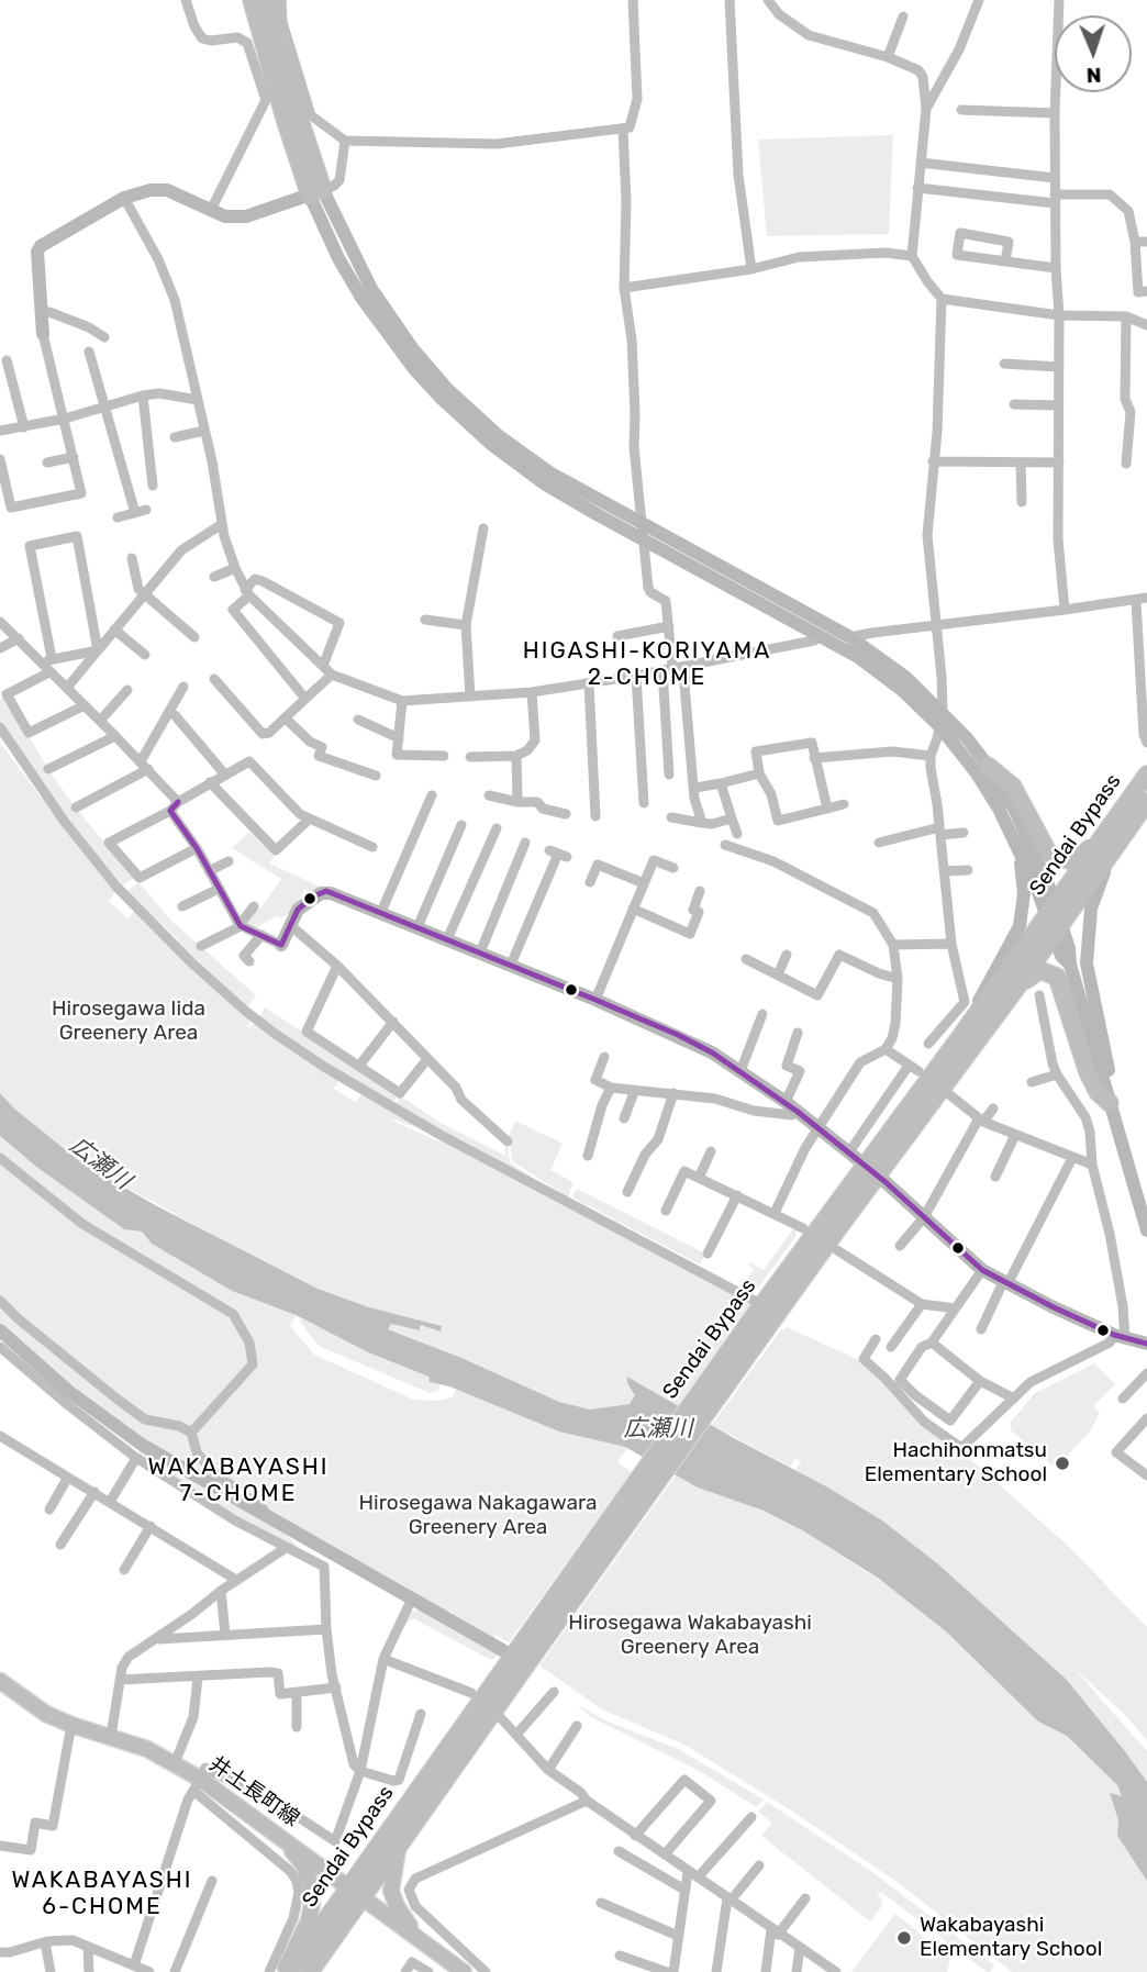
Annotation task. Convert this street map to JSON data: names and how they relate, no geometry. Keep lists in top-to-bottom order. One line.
{"streets":{"highway":["Sendai Bypass"],"main road":["井土長町線"]},"crossings":[["Sendai Bypass","井土長町線"]],"districts":["HIGASHI-KORIYAMA 2-CHOME","WAKABAYASHI 7-CHOME","WAKABAYASHI 6-CHOME"],"water":["広瀬川"],"parks":["Hirosegawa Iida Greenery Area","Hirosegawa Nakagawara Greenery Area","Hirosegawa Wakabayashi Greenery Area"],"places":["Hachihonmatsu Elementary School","Wakabayashi Elementary School"],"north":"bottom"}
